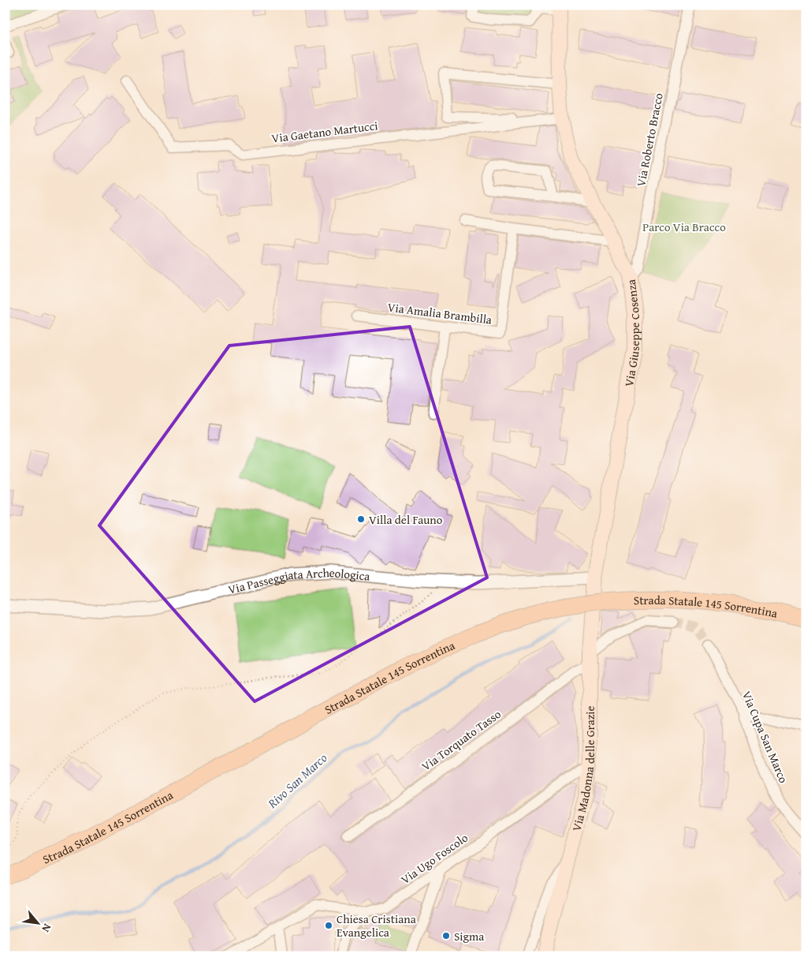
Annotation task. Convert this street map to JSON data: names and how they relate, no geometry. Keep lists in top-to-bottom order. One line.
{"streets":{"highway":["Strada Statale 145 Sorrentina"],"main road":["Via Giuseppe Cosenza","Via Madonna delle Grazie"],"street":["Via Gaetano Martucci","Via Roberto Bracco","Via Amalia Brambilla","Via Passeggiata Archeologica","Via Cupa San Marco","Via Torquato Tasso","Via Ugo Foscolo"]},"crossings":[["Via Gaetano Martucci","Via Giuseppe Cosenza"],["Via Roberto Bracco","Via Giuseppe Cosenza"],["Via Giuseppe Cosenza","Via Passeggiata Archeologica"],["Via Giuseppe Cosenza","Via Madonna delle Grazie"],["Via Passeggiata Archeologica","Via Madonna delle Grazie"],["Via Torquato Tasso","Via Madonna delle Grazie"],["Via Madonna delle Grazie","Via Ugo Foscolo"]],"water":["Rivo San Marco"],"parks":["Parco Via Bracco"],"places":["Villa del Fauno","Chiesa Cristiana Evangelica","Sigma"],"north":"bottom right"}
